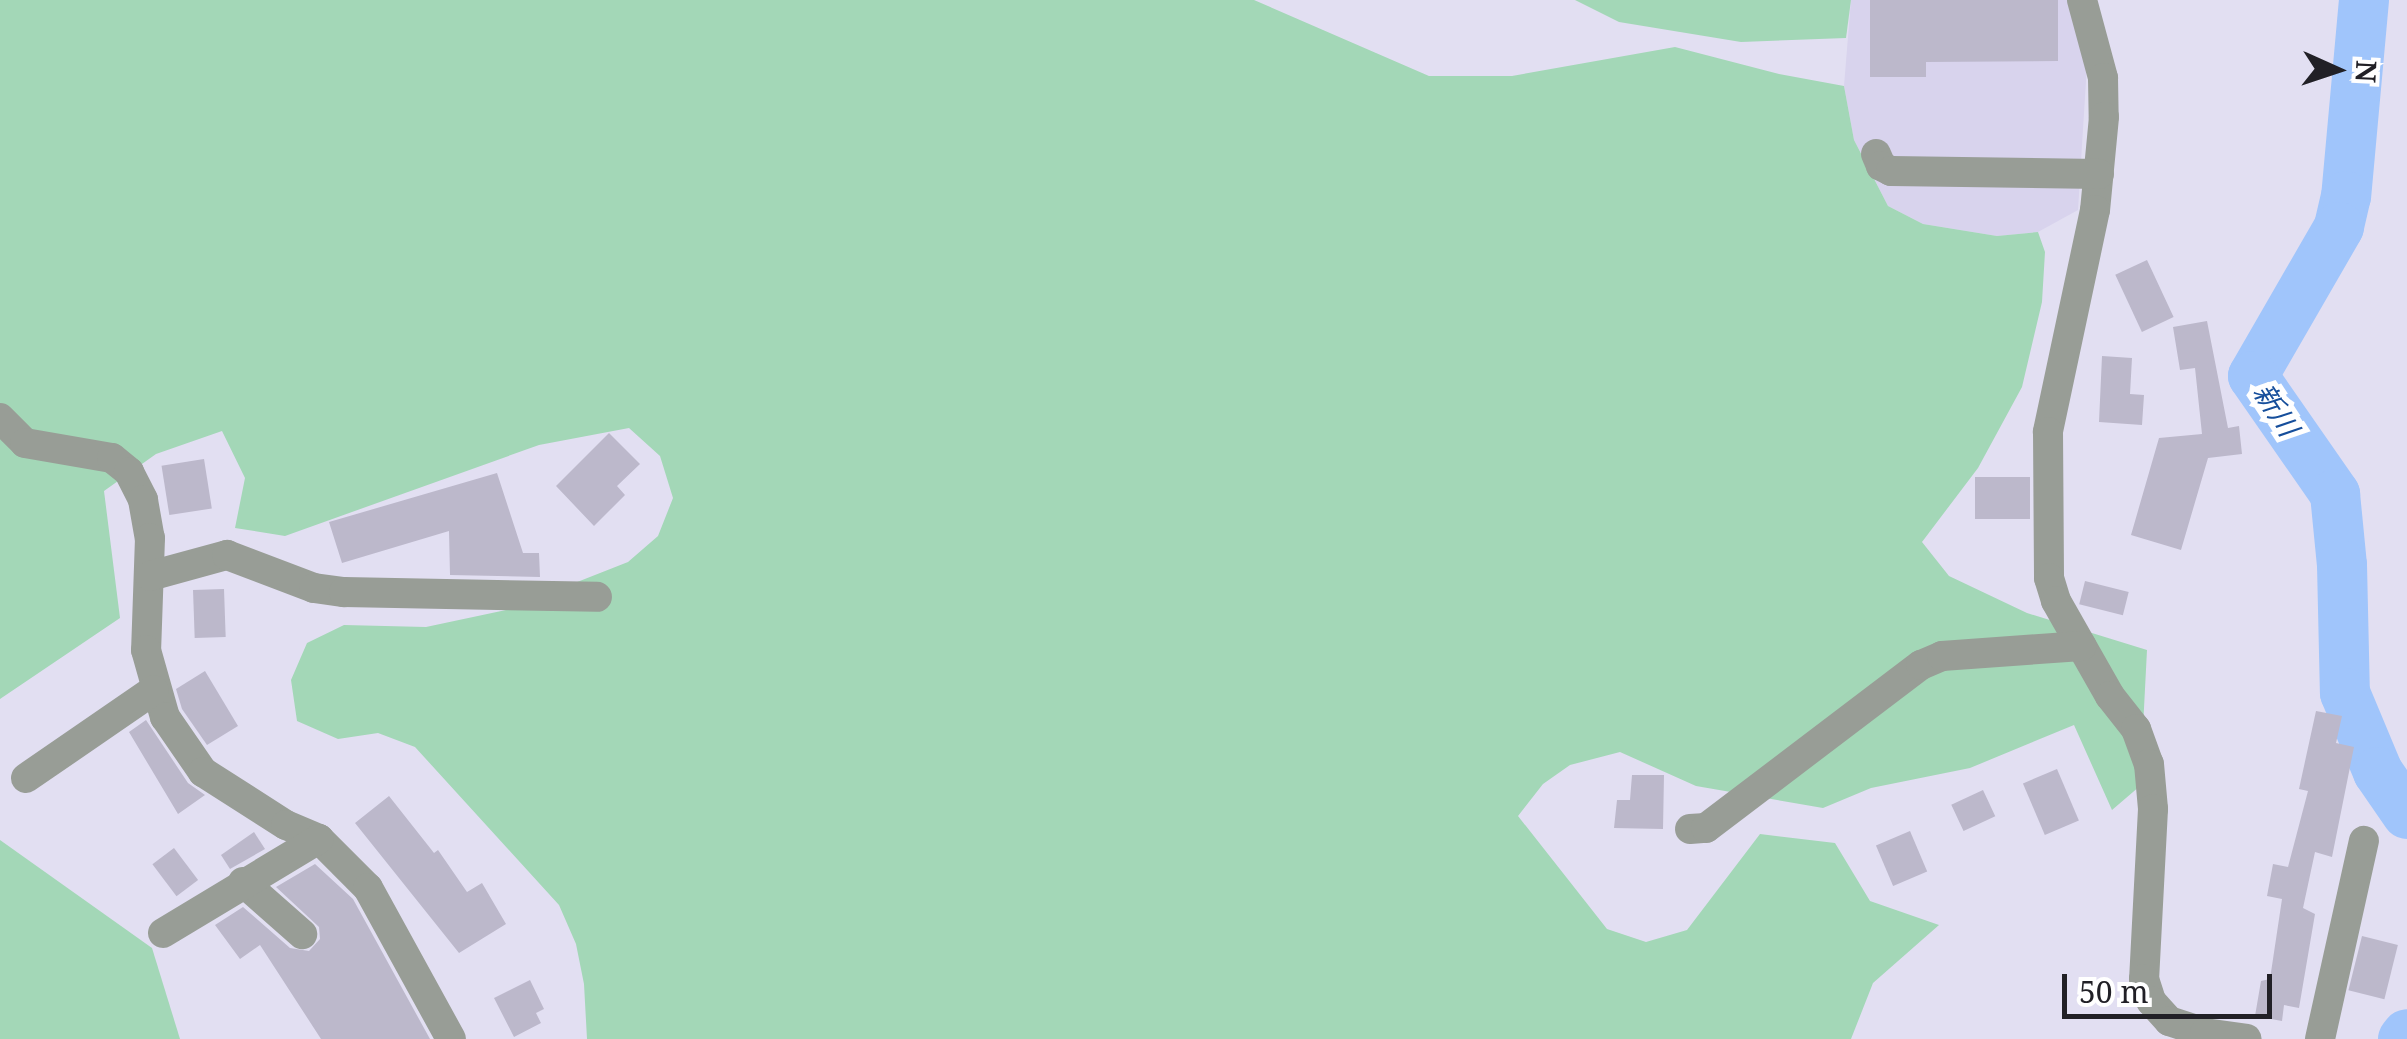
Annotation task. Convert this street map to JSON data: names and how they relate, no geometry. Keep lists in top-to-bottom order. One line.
{"water":["新川"],"scale_bar":"50 m","north":"right"}
